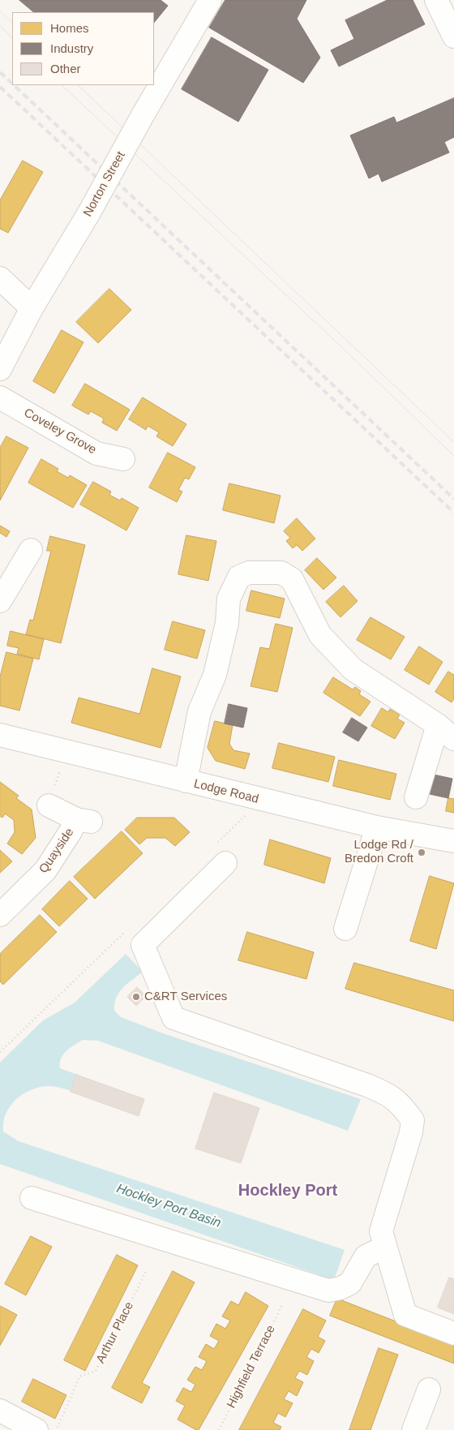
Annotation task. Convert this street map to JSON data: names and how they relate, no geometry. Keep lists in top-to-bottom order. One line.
{"streets":{"street":["Norton Street","Coveley Grove","Lodge Road","Quayside"],"path":["Arthur Place","Highfield Terrace"]},"districts":["Hockley Port"],"water":["Hockley Port Basin"],"places":["Lodge Rd / Bredon Croft","C&RT Services"],"legend":["Homes","Industry","Other"]}
